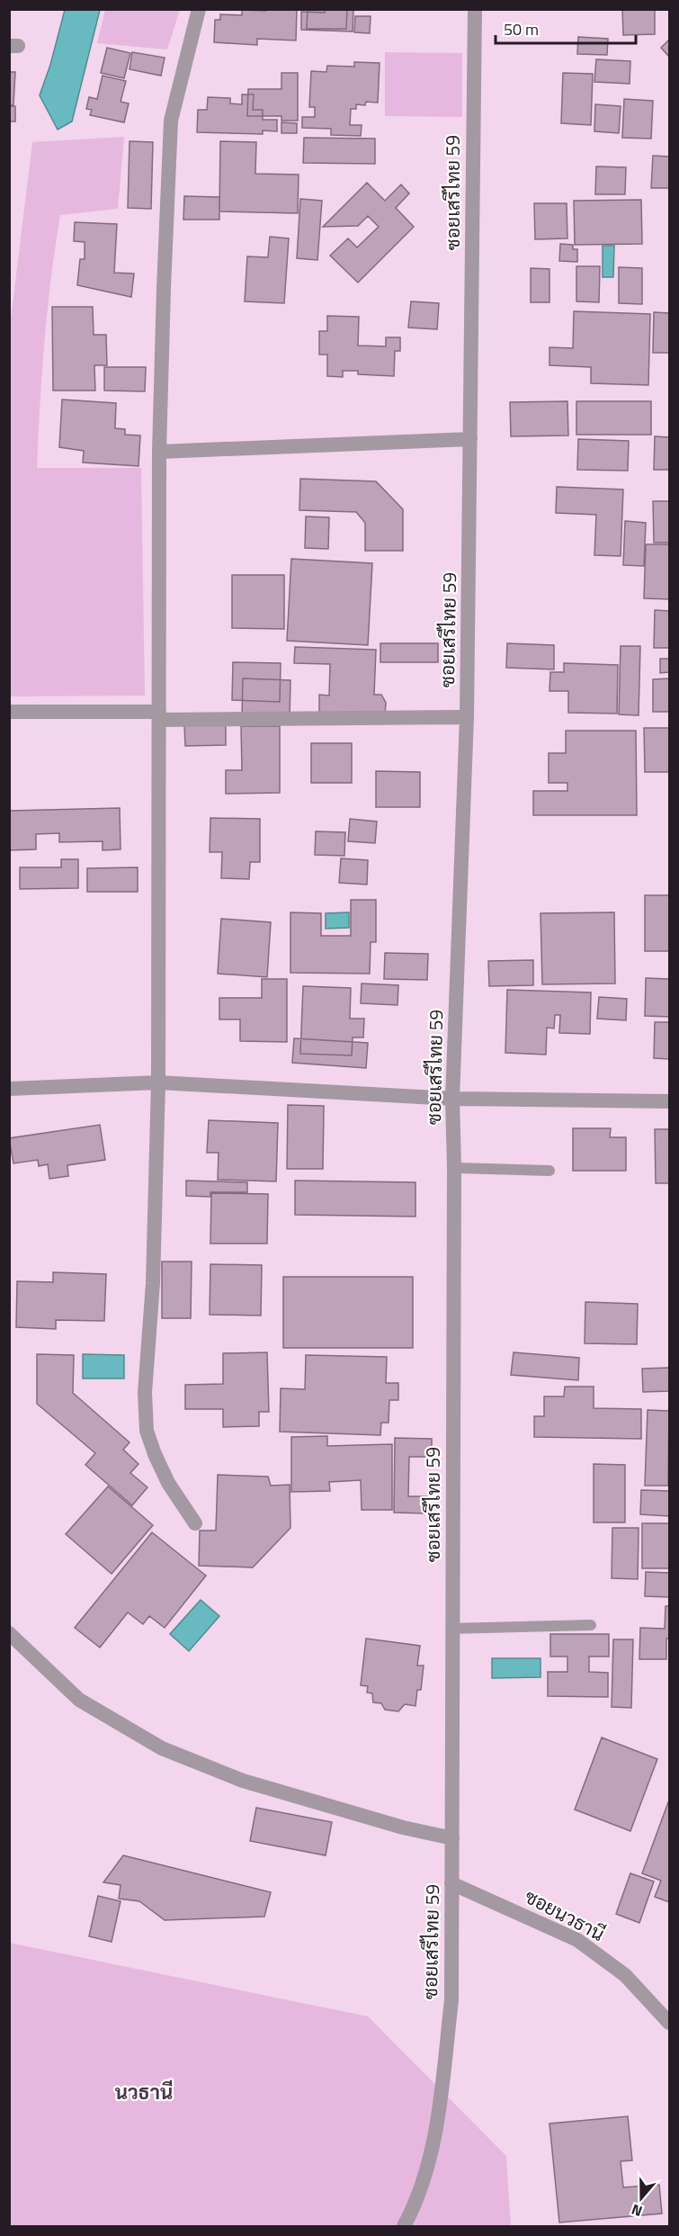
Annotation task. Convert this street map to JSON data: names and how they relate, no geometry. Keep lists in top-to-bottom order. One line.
{"streets":{"street":["ซอยเสรีไทย 59","ซอยนวธานี"]},"crossings":[["ซอยเสรีไทย 59","ซอยนวธานี"]],"districts":["นวธานี"],"scale_bar":"50 m","north":"bottom"}
